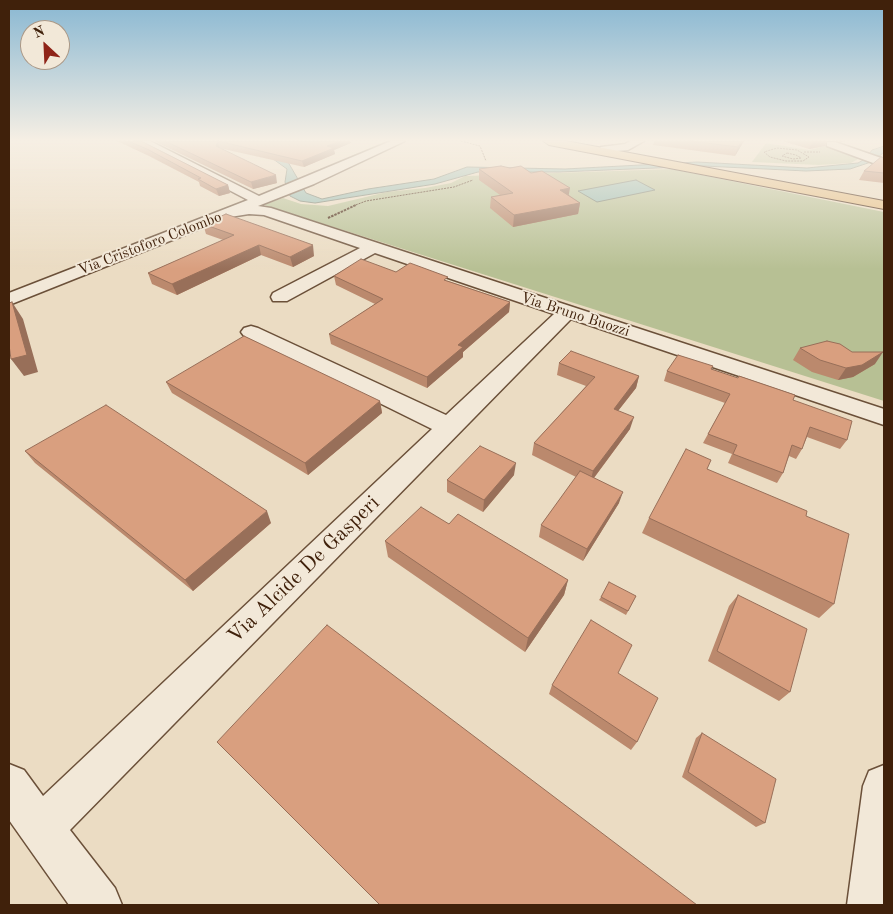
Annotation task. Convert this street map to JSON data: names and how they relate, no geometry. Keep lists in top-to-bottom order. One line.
{"streets":{"street":["Via Cristoforo Colombo","Via Bruno Buozzi","Via Alcide De Gasperi"]},"crossings":[["Via Cristoforo Colombo","Via Bruno Buozzi"],["Via Bruno Buozzi","Via Alcide De Gasperi"]],"north":"top left"}
